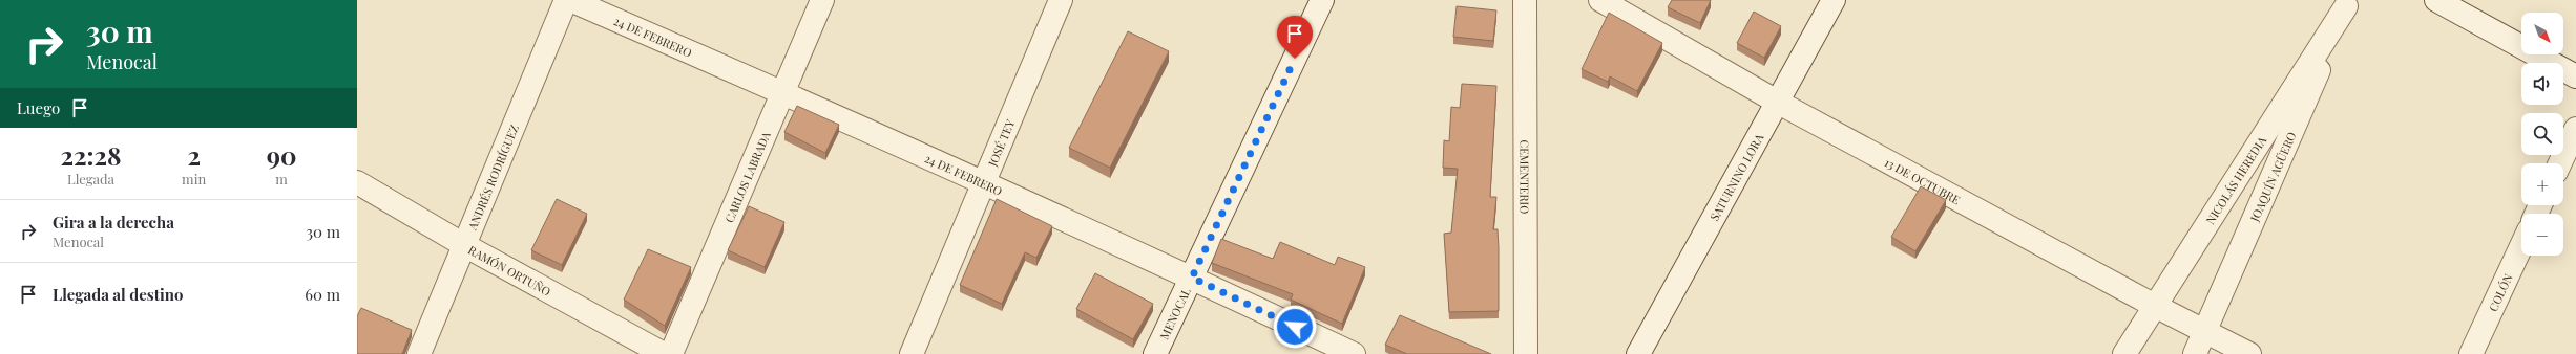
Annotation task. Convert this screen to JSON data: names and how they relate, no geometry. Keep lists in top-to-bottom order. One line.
{"streets":{"street":["24 DE FEBRERO","JOSÉ TEY","ANDRÉS RODRÍGUEZ","CARLOS LABRADA","CEMENTERIO","SATURNINO LORA","JOAQUÍN AGÜERO","13 DE OCTUBRE","NICOLÁS HEREDIA","RAMÓN ORTUÑO","COLÓN","MENOCAL"]},"crossings":[["24 DE FEBRERO","JOSÉ TEY"],["24 DE FEBRERO","CARLOS LABRADA"],["24 DE FEBRERO","MENOCAL"],["ANDRÉS RODRÍGUEZ","RAMÓN ORTUÑO"],["SATURNINO LORA","13 DE OCTUBRE"],["JOAQUÍN AGÜERO","13 DE OCTUBRE"],["JOAQUÍN AGÜERO","NICOLÁS HEREDIA"],["13 DE OCTUBRE","NICOLÁS HEREDIA"]],"north":"bottom right","page":{"turn":["30 m","Menocal"],"map_buttons":["+","−"],"then":"Luego","eta":["22:28","Llegada","2","min","90","m"],"list":[{"name":"Gira a la derecha","note":"Menocal","value":"30 m"},{"name":"Llegada al destino","value":"60 m"}]}}
